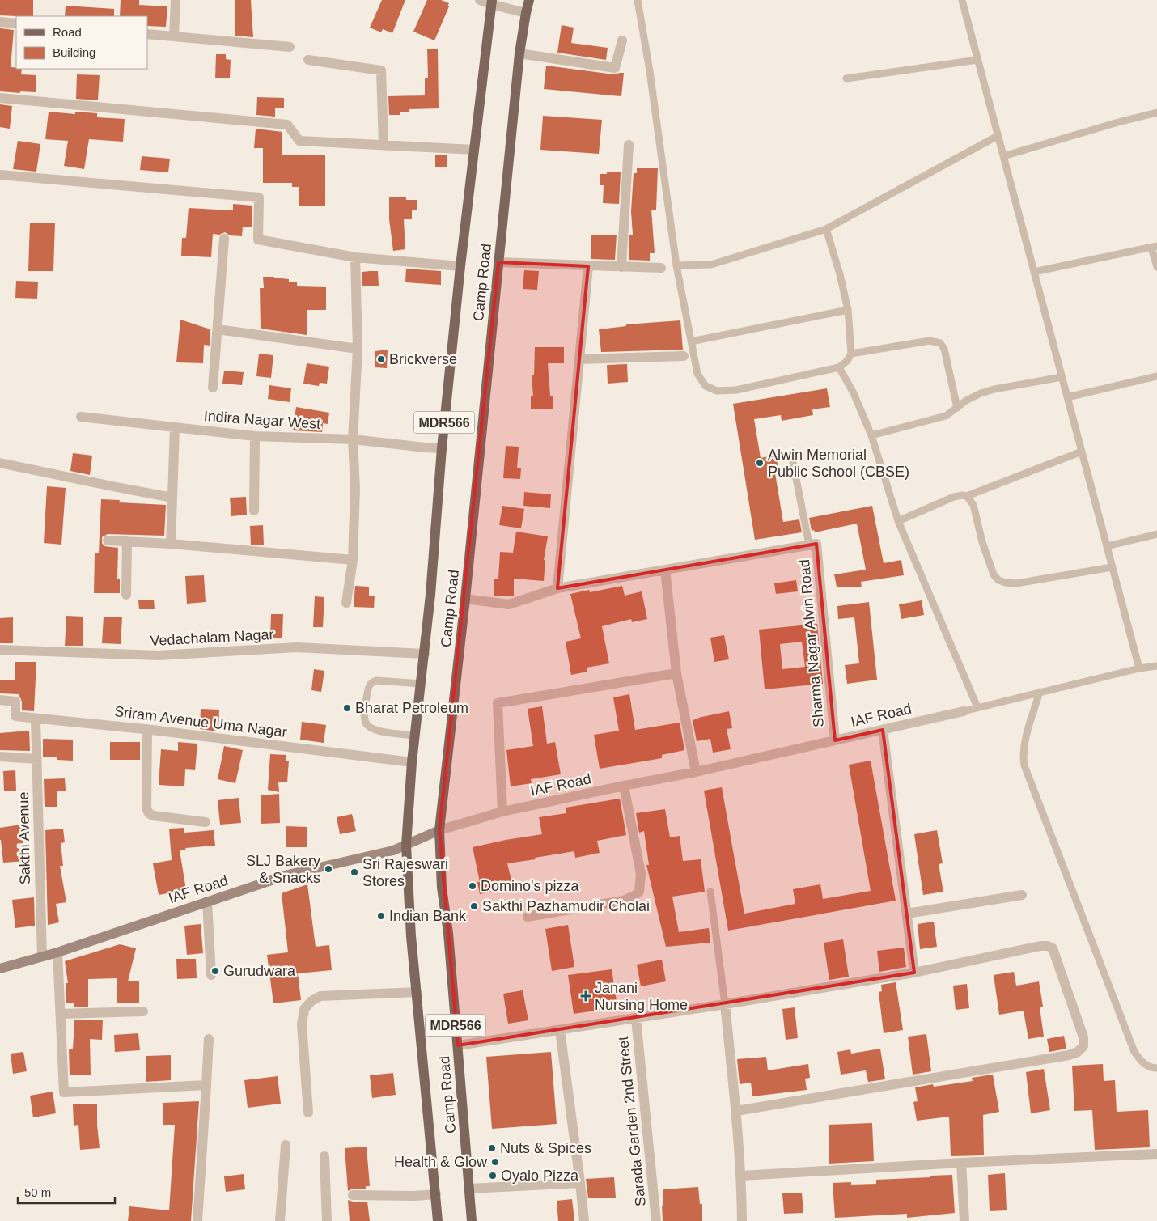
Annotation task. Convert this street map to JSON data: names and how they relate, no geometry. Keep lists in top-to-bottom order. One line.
{"streets":{"main road":["Camp Road","MDR566"],"street":["Indira Nagar West","Vedachalam Nagar","Sharma Nagar Alvin Road","IAF Road","Sriram Avenue Uma Nagar","Sakthi Avenue","Sarada Garden 2nd Street"]},"crossings":[["Camp Road","Indira Nagar West"],["Camp Road","Vedachalam Nagar"],["Camp Road","IAF Road"],["Camp Road","Sriram Avenue Uma Nagar"],["Sharma Nagar Alvin Road","IAF Road"],["IAF Road","Sakthi Avenue"],["Sriram Avenue Uma Nagar","Sakthi Avenue"]],"places":{"other":["Brickverse","Alwin Memorial Public School (CBSE)","Bharat Petroleum","SLJ Bakery & Snacks","Sri Rajeswari Stores","Domino's pizza","Sakthi Pazhamudir Cholai","Indian Bank","Gurudwara","Nuts & Spices","Health & Glow","Oyalo Pizza"],"health":["Janani Nursing Home"]},"legend":["Road","Building"],"scale_bar":"50 m"}
